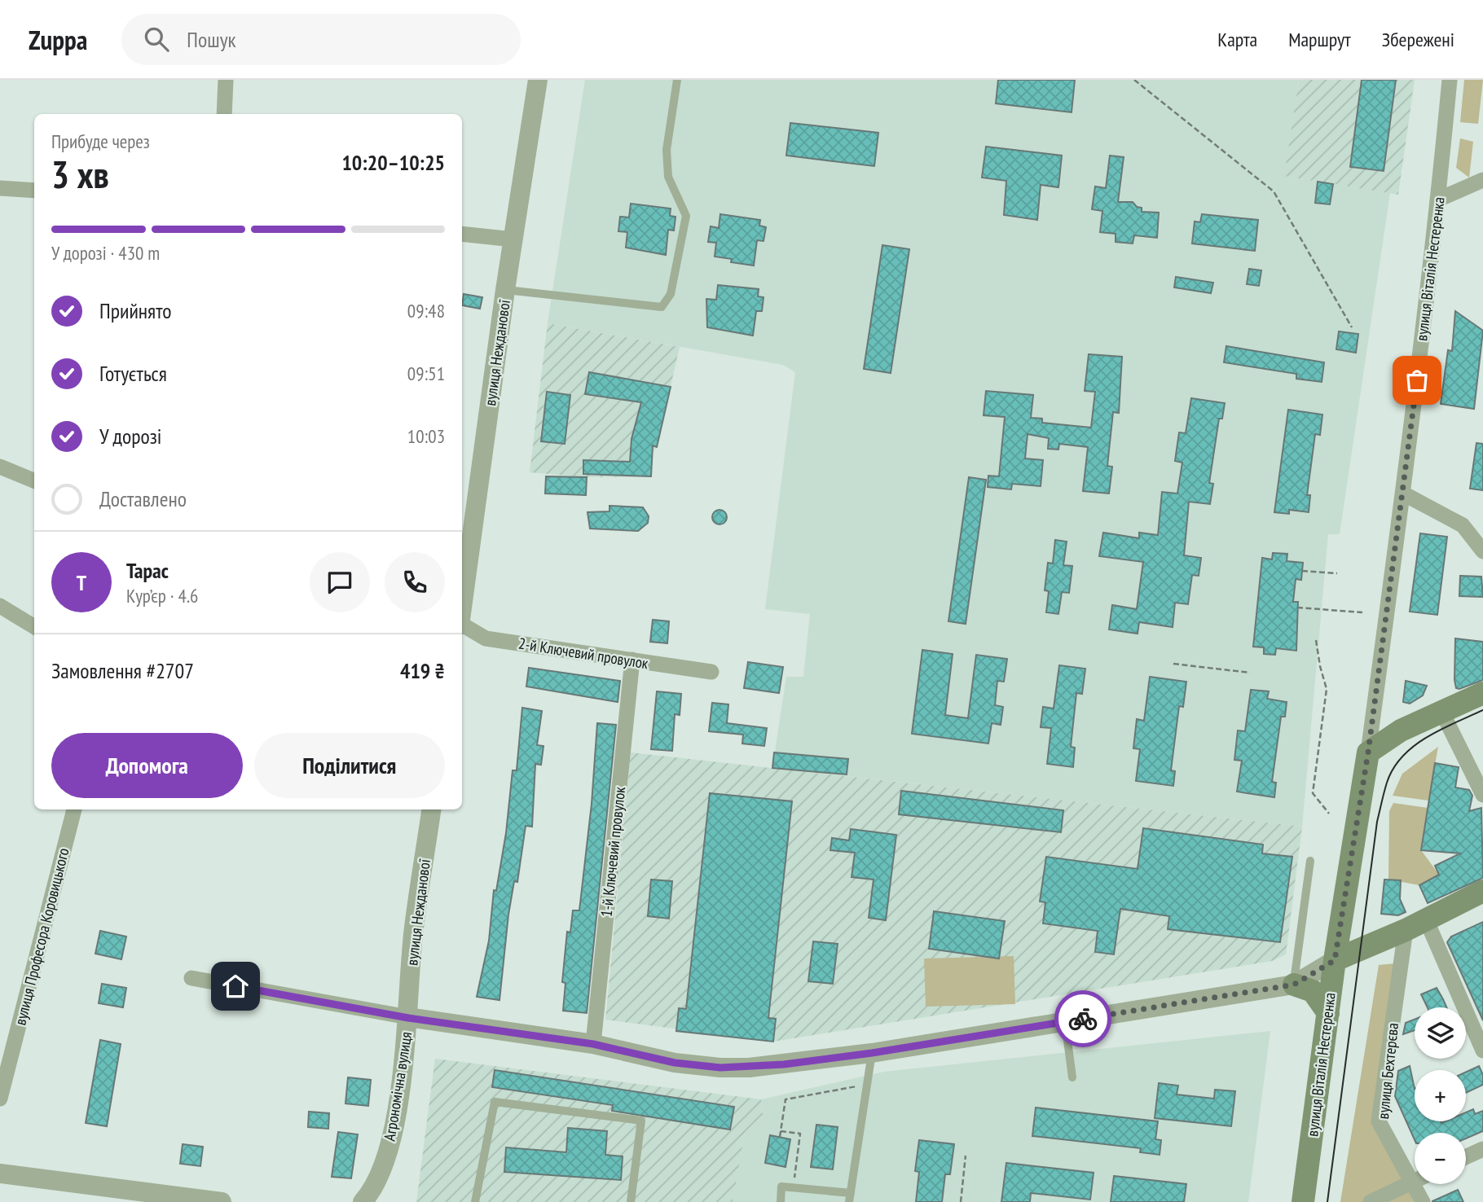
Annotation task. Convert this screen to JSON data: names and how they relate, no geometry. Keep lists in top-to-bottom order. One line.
{"streets":{"main road":["вулиця Віталія Нестеренка"],"street":["вулиця Нежданової","2-й Ключевий провулок","1-й Ключевий провулок","вулиця Професора Коровицького","вулиця Бехтерєва","Агрономічна вулиця"]},"crossings":[["вулиця Віталія Нестеренка","Агрономічна вулиця"],["вулиця Нежданової","Агрономічна вулиця"],["2-й Ключевий провулок","1-й Ключевий провулок"],["1-й Ключевий провулок","Агрономічна вулиця"]],"page":{"header":"Zuppa","search":"Пошук","nav":["Карта","Маршрут","Збережені"],"heading":["3 хв","Прибуде через","10:20–10:25"],"panel":["Тарас","Кур’єр · 4.6","Замовлення #2707","419 ₴"],"bar":"У дорозі · 430 m","list":[["Прийнято","09:48"],["Готується","09:51"],["У дорозі","10:03"],"Доставлено"],"round":"Т","buttons":["Допомога","Поділитися"],"map_buttons":["+","−"]}}
